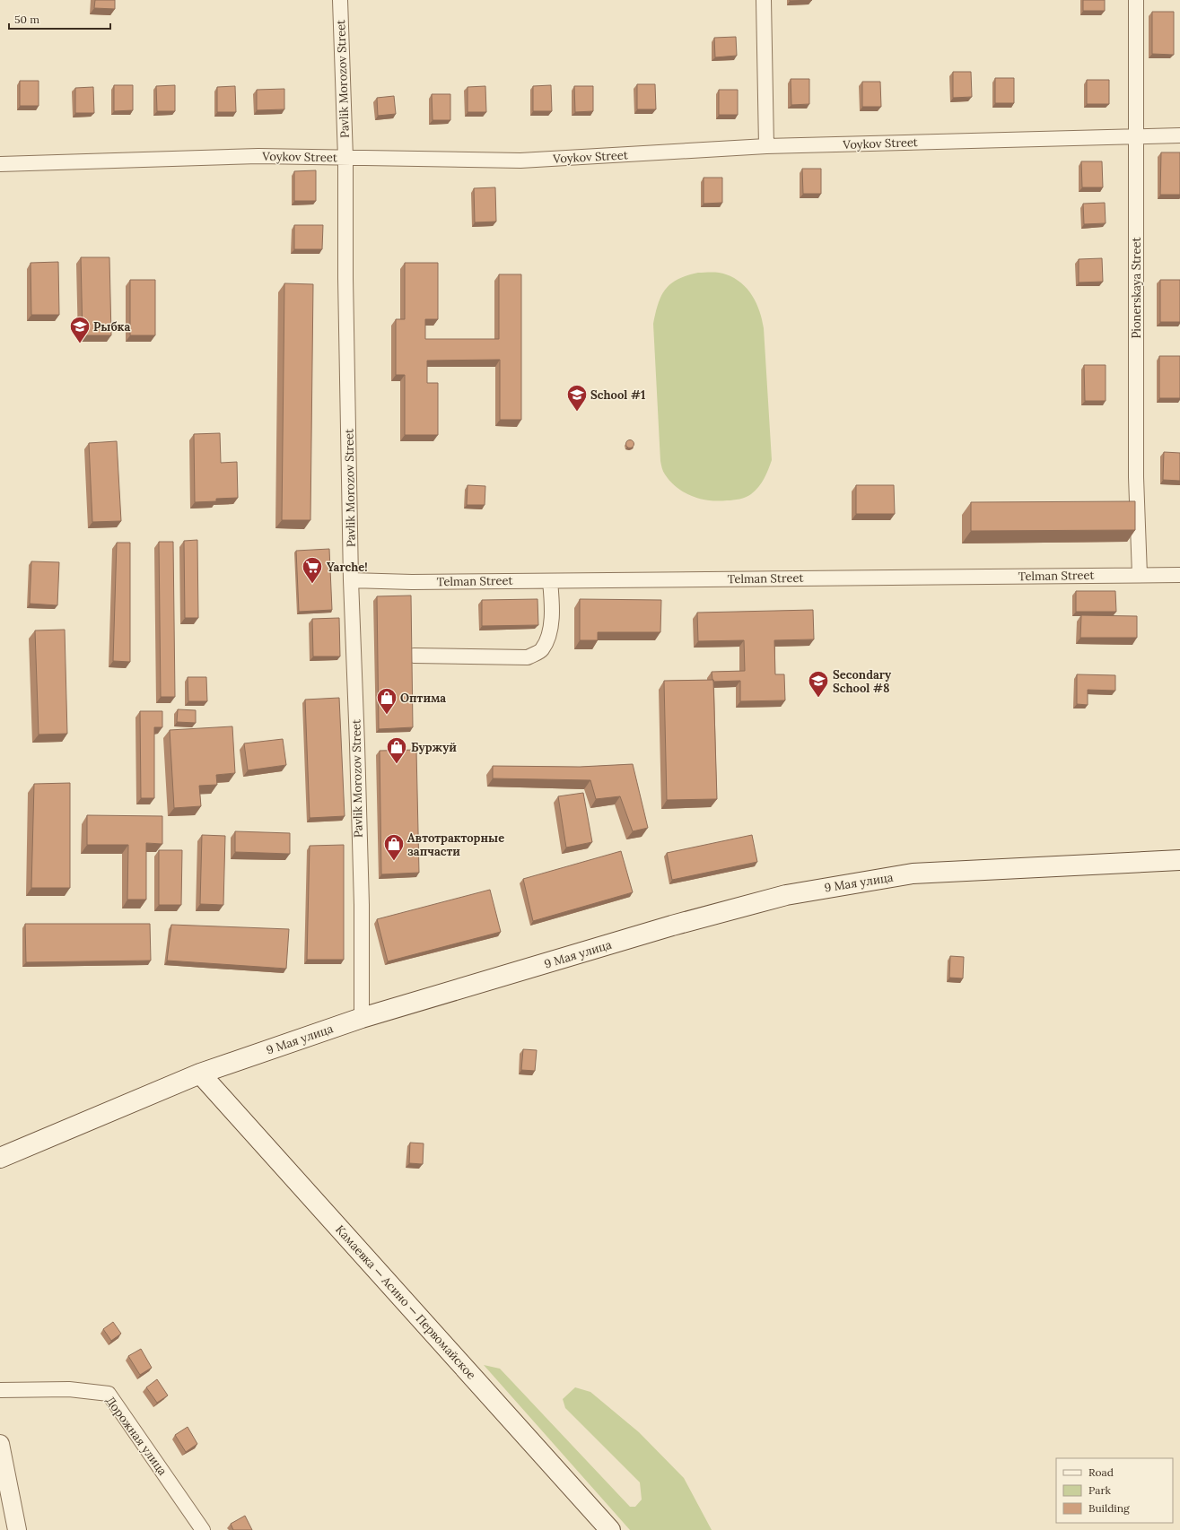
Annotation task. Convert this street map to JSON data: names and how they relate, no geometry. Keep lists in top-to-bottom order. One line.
{"streets":{"main road":["9 Мая улица","Камаевка — Асино — Первомайское"],"street":["Pavlik Morozov Street","Voykov Street","Pionerskaya Street","Telman Street","Дорожная улица"]},"crossings":[["Pavlik Morozov Street","Voykov Street"],["Pavlik Morozov Street","Telman Street"],["Pavlik Morozov Street","9 Мая улица"],["Voykov Street","Pionerskaya Street"],["Pionerskaya Street","Telman Street"],["9 Мая улица","Камаевка — Асино — Первомайское"]],"places":{"school or university":["Рыбка","School #1","Secondary School #8"],"supermarket":["Yarche!"],"shop":["Оптима","Буржуй","Автотракторные запчасти"]},"legend":["Road","Park","Building"],"scale_bar":"50 m"}
